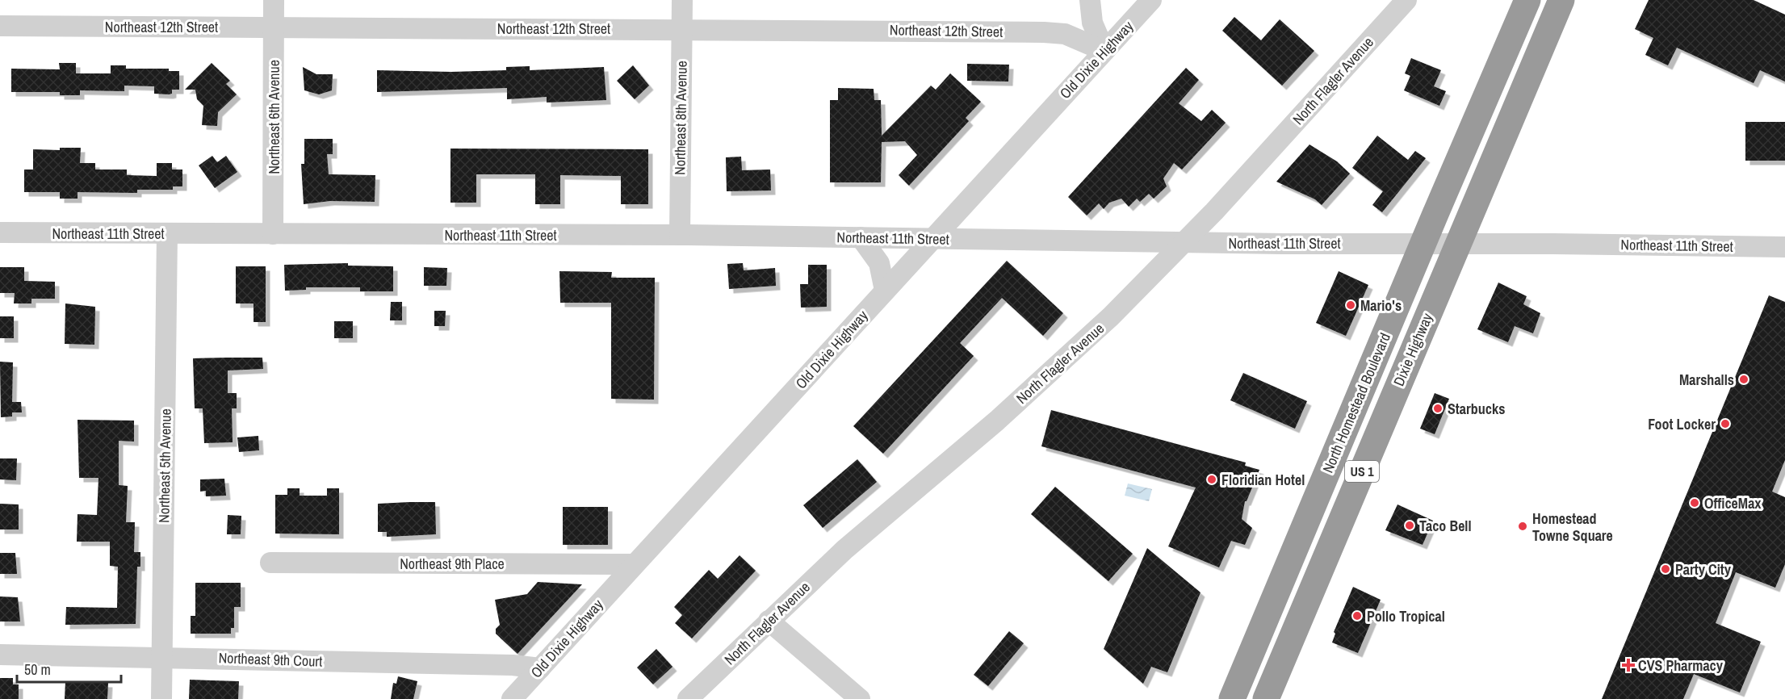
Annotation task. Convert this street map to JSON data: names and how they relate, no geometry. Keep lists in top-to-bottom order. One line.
{"streets":{"highway":["Dixie Highway","North Homestead Boulevard","US 1"],"street":["Northeast 12th Street","Old Dixie Highway","North Flagler Avenue","Northeast 6th Avenue","Northeast 8th Avenue","Northeast 11th Street","Northeast 5th Avenue","Northeast 9th Place","Northeast 9th Court"]},"crossings":[["Northeast 12th Street","Old Dixie Highway"],["Northeast 12th Street","Northeast 6th Avenue"],["Northeast 12th Street","Northeast 8th Avenue"],["Old Dixie Highway","Northeast 11th Street"],["Old Dixie Highway","Northeast 9th Place"],["Old Dixie Highway","Northeast 9th Court"],["North Flagler Avenue","Northeast 11th Street"],["Northeast 6th Avenue","Northeast 11th Street"],["Northeast 8th Avenue","Northeast 11th Street"],["Northeast 11th Street","Dixie Highway"],["Northeast 11th Street","North Homestead Boulevard"],["Northeast 11th Street","Northeast 5th Avenue"],["Northeast 5th Avenue","Northeast 9th Court"]],"places":{"other":["Mario's","Marshalls","Starbucks","Foot Locker","Floridian Hotel","OfficeMax","Taco Bell","Homestead Towne Square","Party City","Pollo Tropical"],"health":["CVS Pharmacy"]},"scale_bar":"50 m"}
